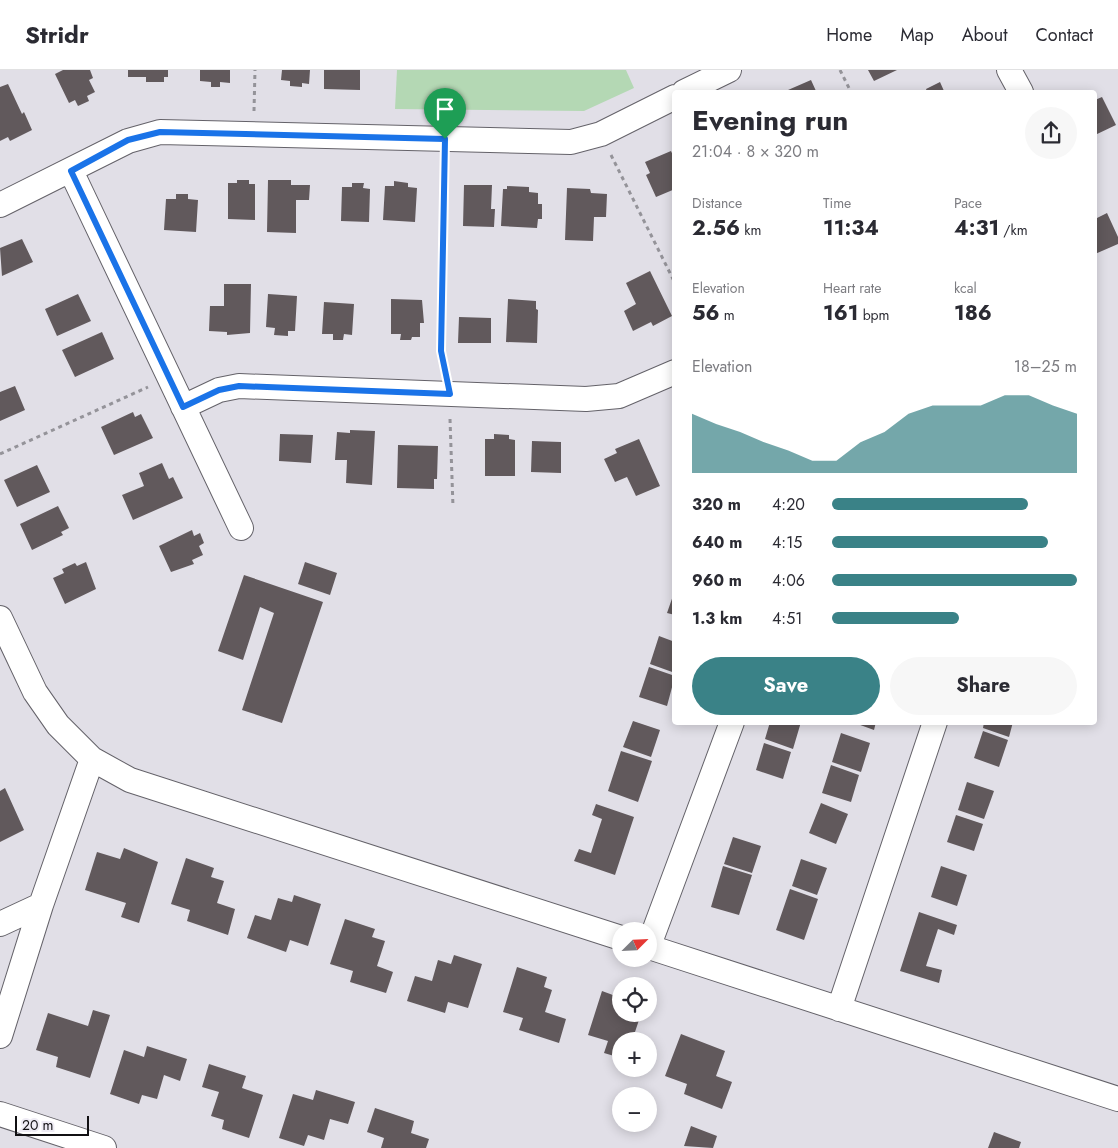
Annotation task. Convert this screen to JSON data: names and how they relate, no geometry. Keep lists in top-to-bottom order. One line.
{"scale_bar":"20 m","north":"top right","page":{"header":"Stridr","nav":["Home","Map","About","Contact"],"heading":["Evening run","21:04 · 8 × 320 m"],"stats":[["Distance","2.56 km"],["Time","11:34"],["Pace","4:31 /km"],["Elevation","56 m"],["Heart rate","161 bpm"],["kcal","186"]],"chart":["Elevation","18–25 m"],"list":[{"name":"320 m","note":"4:20"},{"name":"640 m","note":"4:15"},{"name":"960 m","note":"4:06"},{"name":"1.3 km","note":"4:51"}],"buttons":["Save","Share"],"map_buttons":["+","−"],"scale":"20 m"}}
